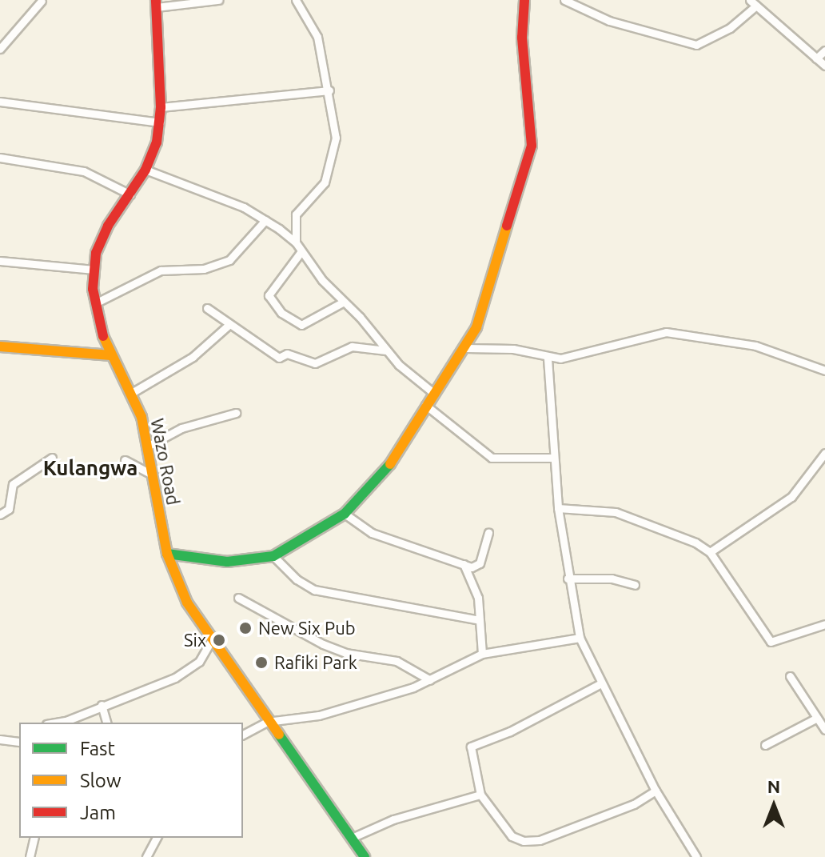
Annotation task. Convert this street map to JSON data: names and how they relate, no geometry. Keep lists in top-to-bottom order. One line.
{"streets":{"main road":["Wazo Road"]},"districts":["Kulangwa"],"places":["New Six Pub","Six","Rafiki Park"],"legend":["Fast","Slow","Jam"],"north":"top"}
